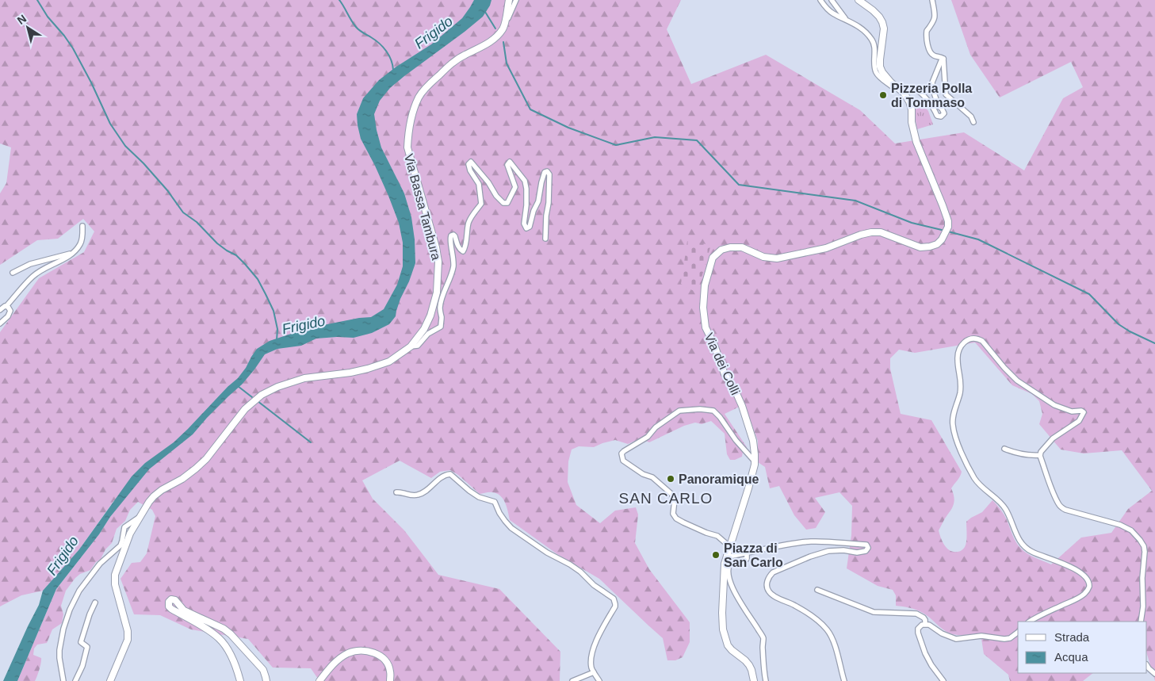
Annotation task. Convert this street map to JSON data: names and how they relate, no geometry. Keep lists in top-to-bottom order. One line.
{"streets":{"street":["Via Bassa Tambura","Via dei Colli"]},"districts":["SAN CARLO"],"water":["Frigido"],"places":["Pizzeria Polla di Tommaso","Panoramique","Piazza di San Carlo"],"legend":["Strada","Acqua"],"north":"top left"}
